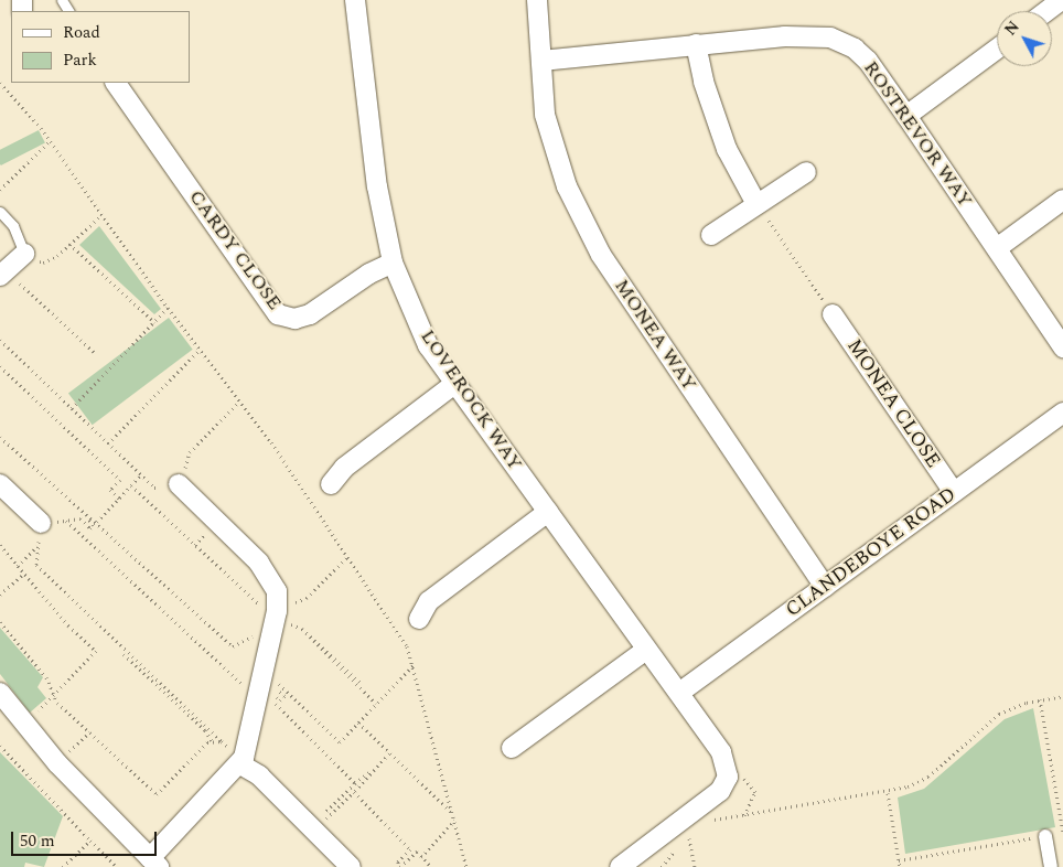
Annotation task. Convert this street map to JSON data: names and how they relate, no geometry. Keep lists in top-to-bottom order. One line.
{"streets":{"street":["ROSTREVOR WAY","CARDY CLOSE","MONEA WAY","LOVEROCK WAY","MONEA CLOSE","CLANDEBOYE ROAD"]},"crossings":[["ROSTREVOR WAY","MONEA WAY"],["CARDY CLOSE","LOVEROCK WAY"],["MONEA WAY","CLANDEBOYE ROAD"],["LOVEROCK WAY","CLANDEBOYE ROAD"],["MONEA CLOSE","CLANDEBOYE ROAD"]],"legend":["Road","Park"],"scale_bar":"50 m","north":"top left"}
